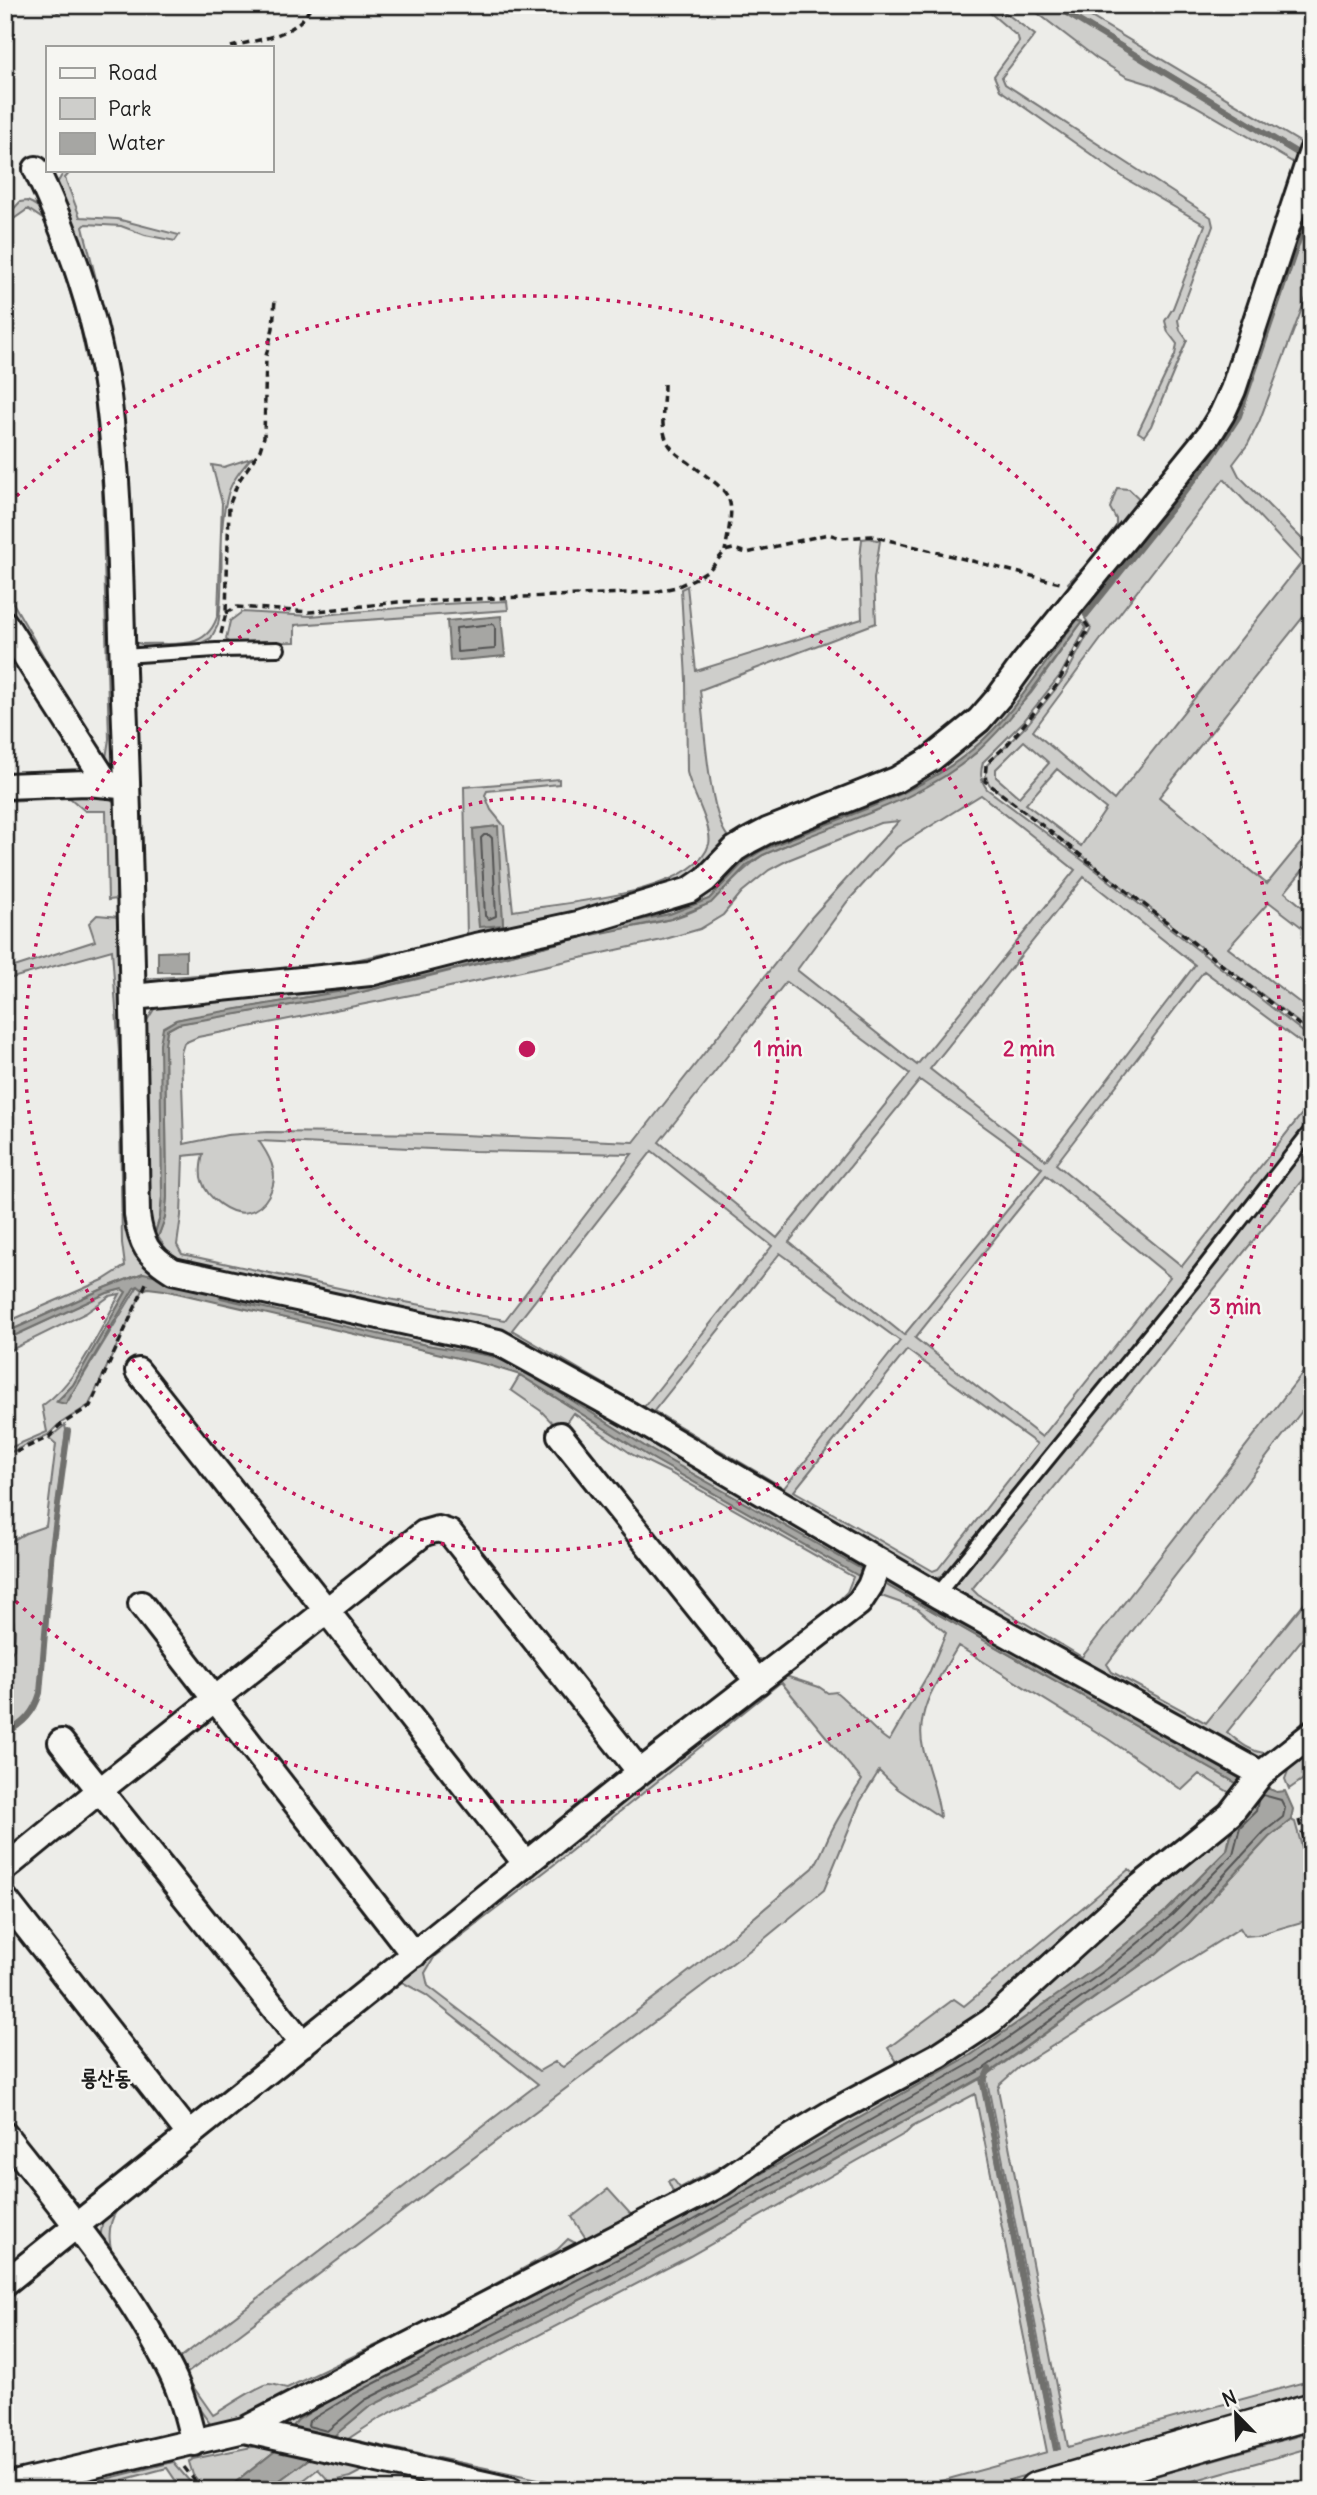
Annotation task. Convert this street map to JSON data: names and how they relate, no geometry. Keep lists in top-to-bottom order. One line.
{"districts":["룡산동"],"legend":["Road","Park","Water"],"north":"top left","rings":["1 min","2 min","3 min"]}
